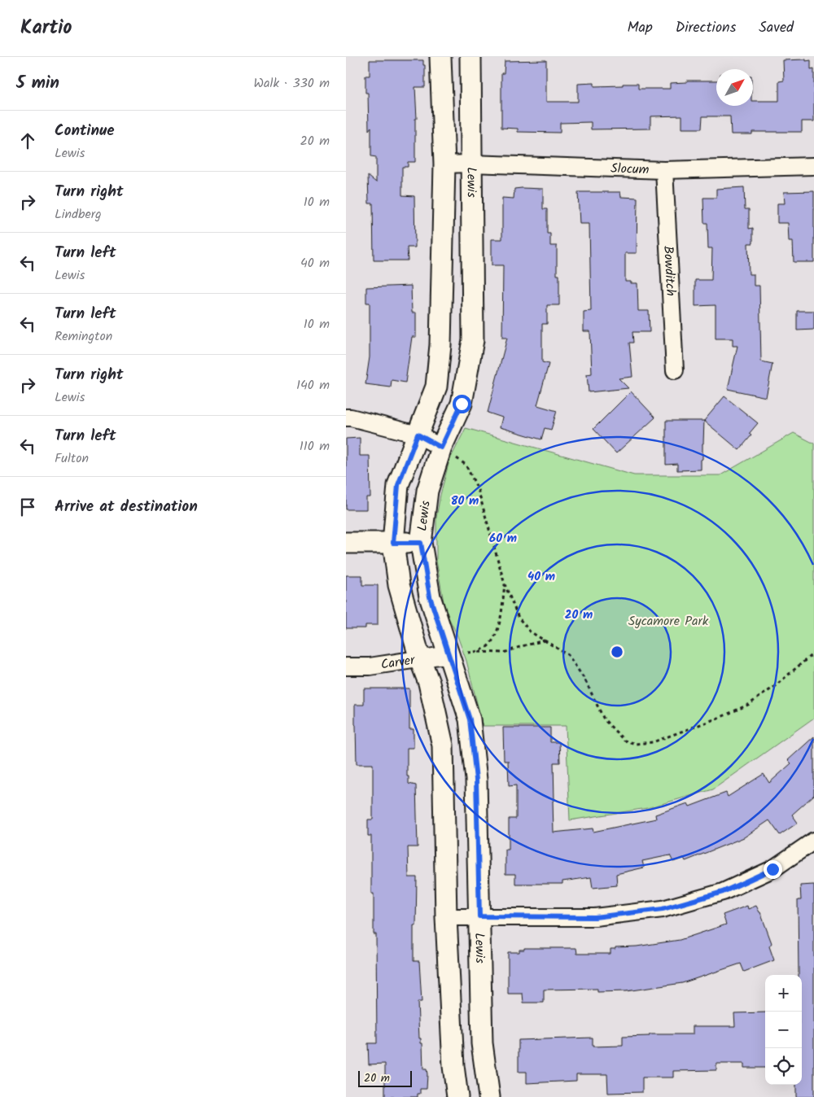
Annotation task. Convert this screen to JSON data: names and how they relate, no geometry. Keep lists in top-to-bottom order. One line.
{"streets":{"street":["Slocum","Lewis","Bowditch","Carver"]},"crossings":[["Slocum","Lewis"],["Slocum","Bowditch"],["Lewis","Carver"]],"parks":["Sycamore Park"],"scale_bar":"20 m","north":"top right","page":{"header":"Kartio","nav":["Map","Directions","Saved"],"heading":["5 min","Walk · 330 m"],"list":[["Continue","Lewis","20 m"],["Turn right","Lindberg","10 m"],["Turn left","Lewis","40 m"],["Turn left","Remington","10 m"],["Turn right","Lewis","140 m"],["Turn left","Fulton","110 m"],"Arrive at destination"],"map_buttons":["+","−"],"scale":"20 m"},"rings":["80 m","60 m","40 m","20 m"]}
